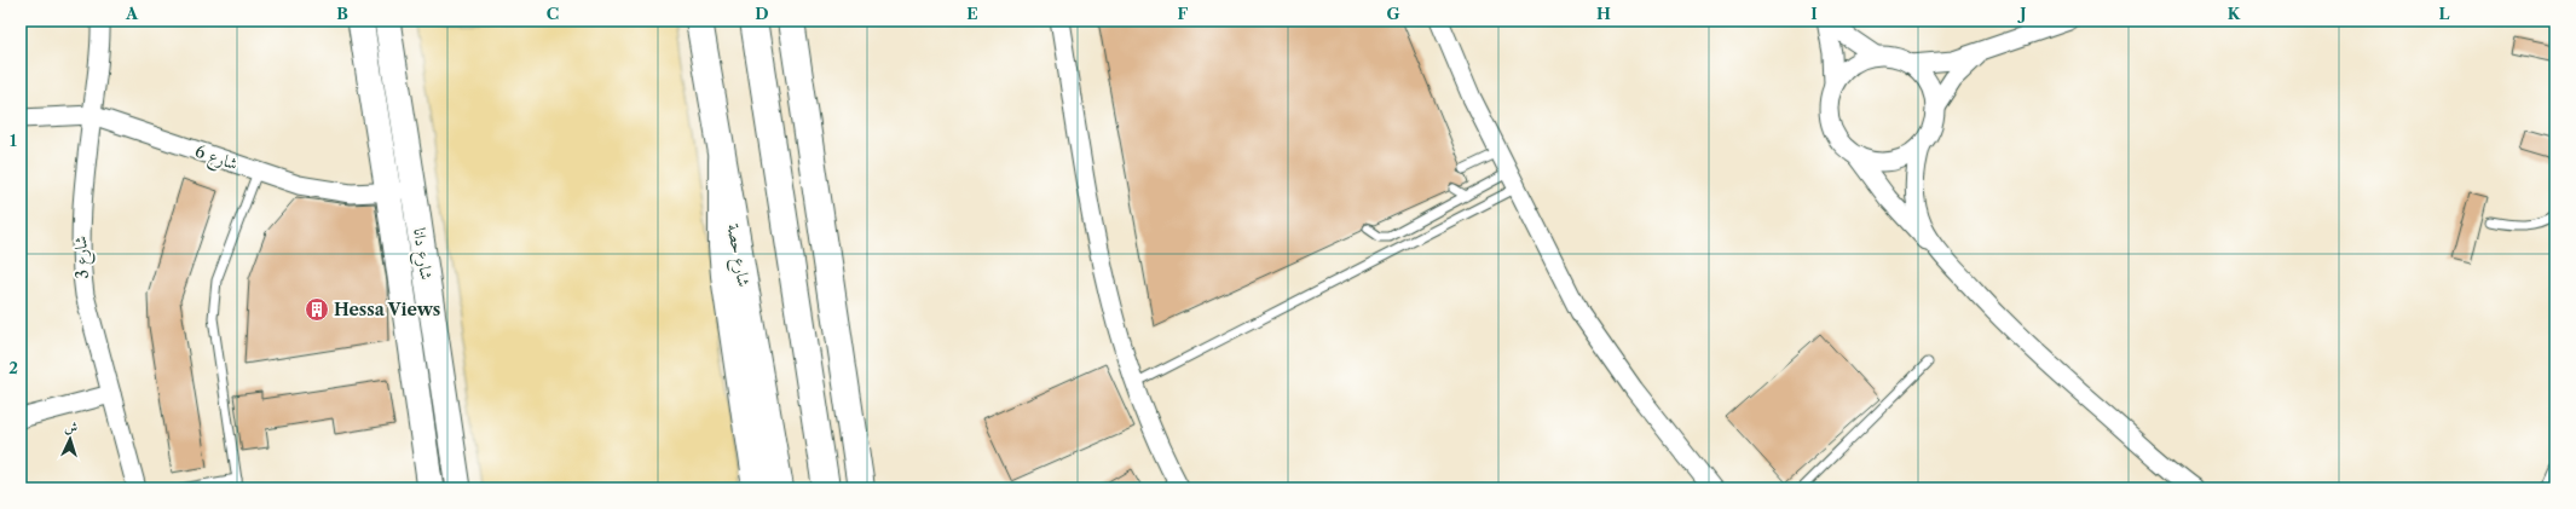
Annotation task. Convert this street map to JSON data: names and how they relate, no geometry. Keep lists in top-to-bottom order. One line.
{"streets":{"main road":["شارع حصة"],"street":["شارع 6","شارع دانا","شارع 3"]},"crossings":[["شارع 6","شارع دانا"],["شارع 6","شارع 3"]],"places":{"building":["Hessa Views"]},"north":"top","grid":{"columns":["A","B","C","D","E","F","G","H","I","J","K","L"],"rows":["1","2"]}}
